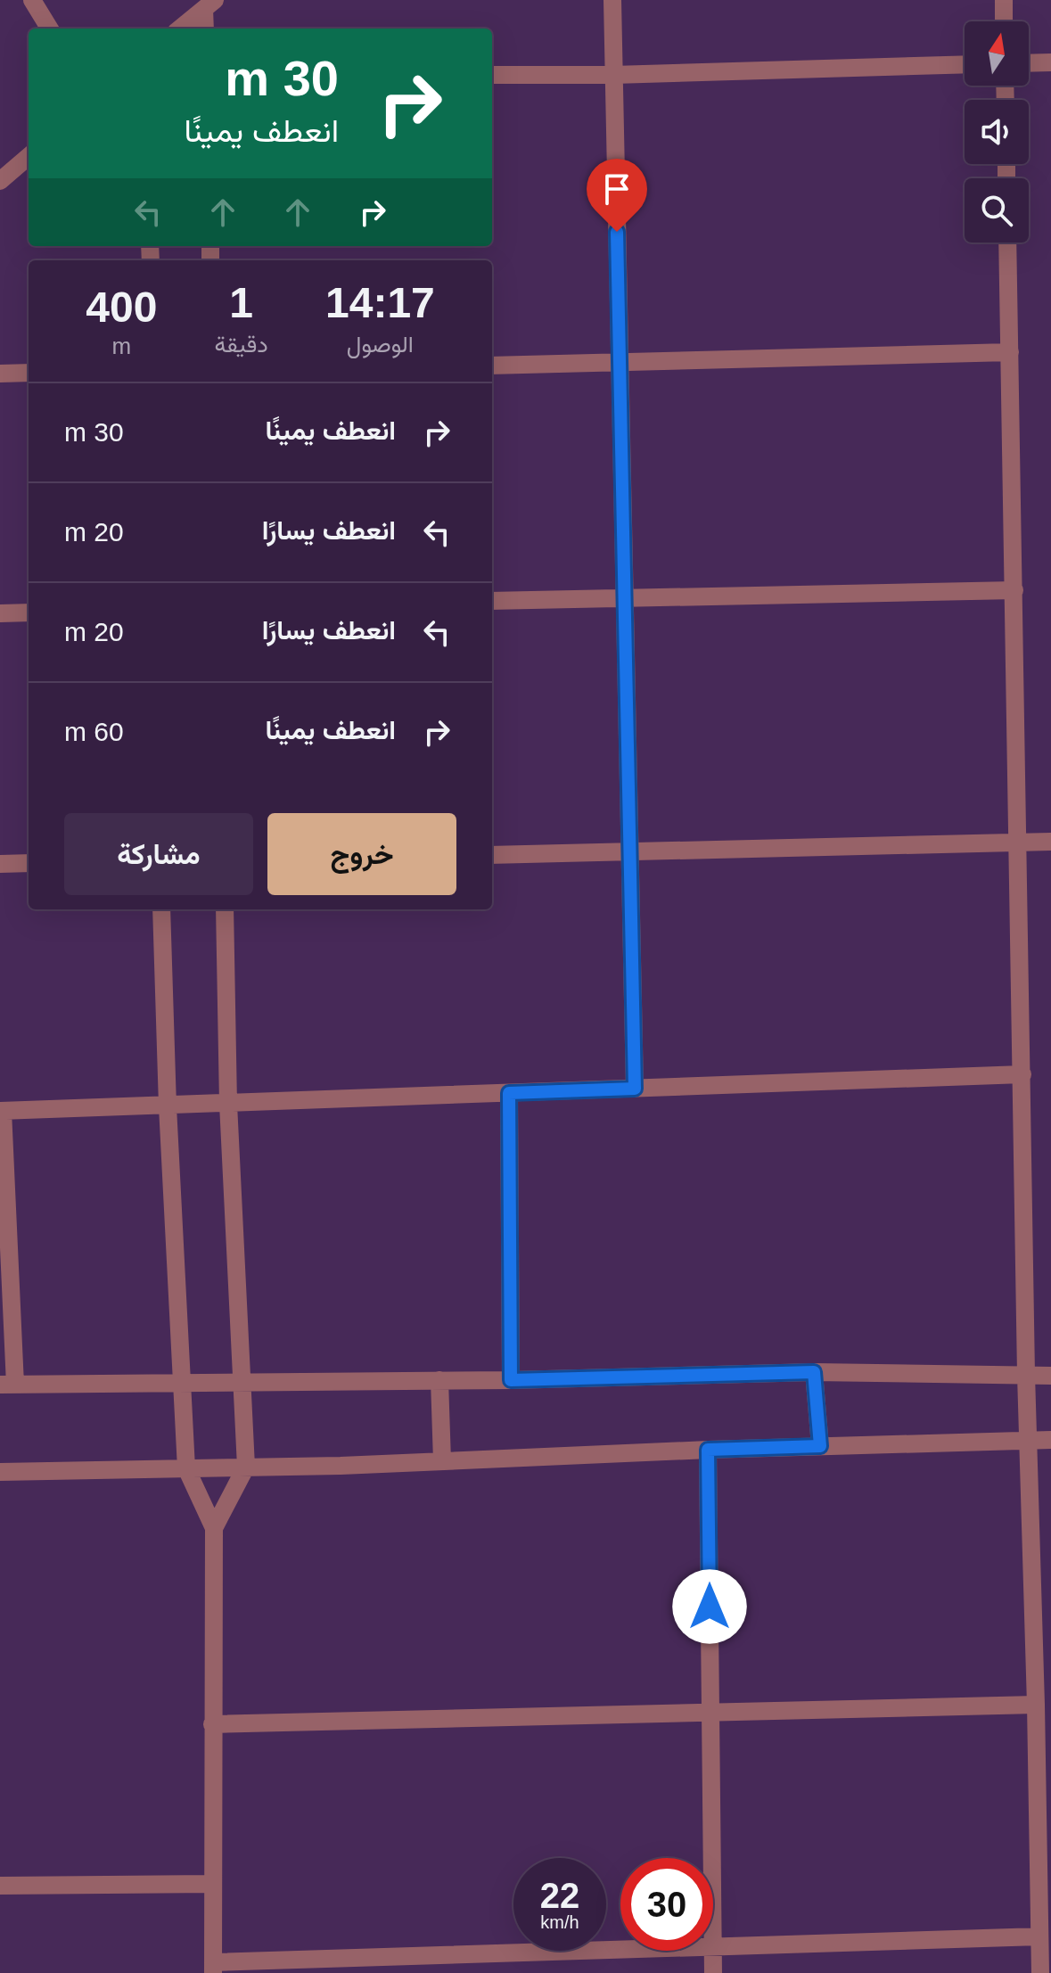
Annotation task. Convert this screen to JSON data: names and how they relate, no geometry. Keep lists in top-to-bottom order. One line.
{"north":"top","page":{"turn":["30 m","انعطف يمينًا"],"eta":["14:17","الوصول","1","دقيقة","400","m"],"list":[{"name":"انعطف يمينًا","value":"30 m"},{"name":"انعطف يسارًا","value":"20 m"},{"name":"انعطف يسارًا","value":"20 m"},{"name":"انعطف يمينًا","value":"60 m"}],"buttons":["خروج","مشاركة"],"speed":"22 km/h","limit":"30"}}
